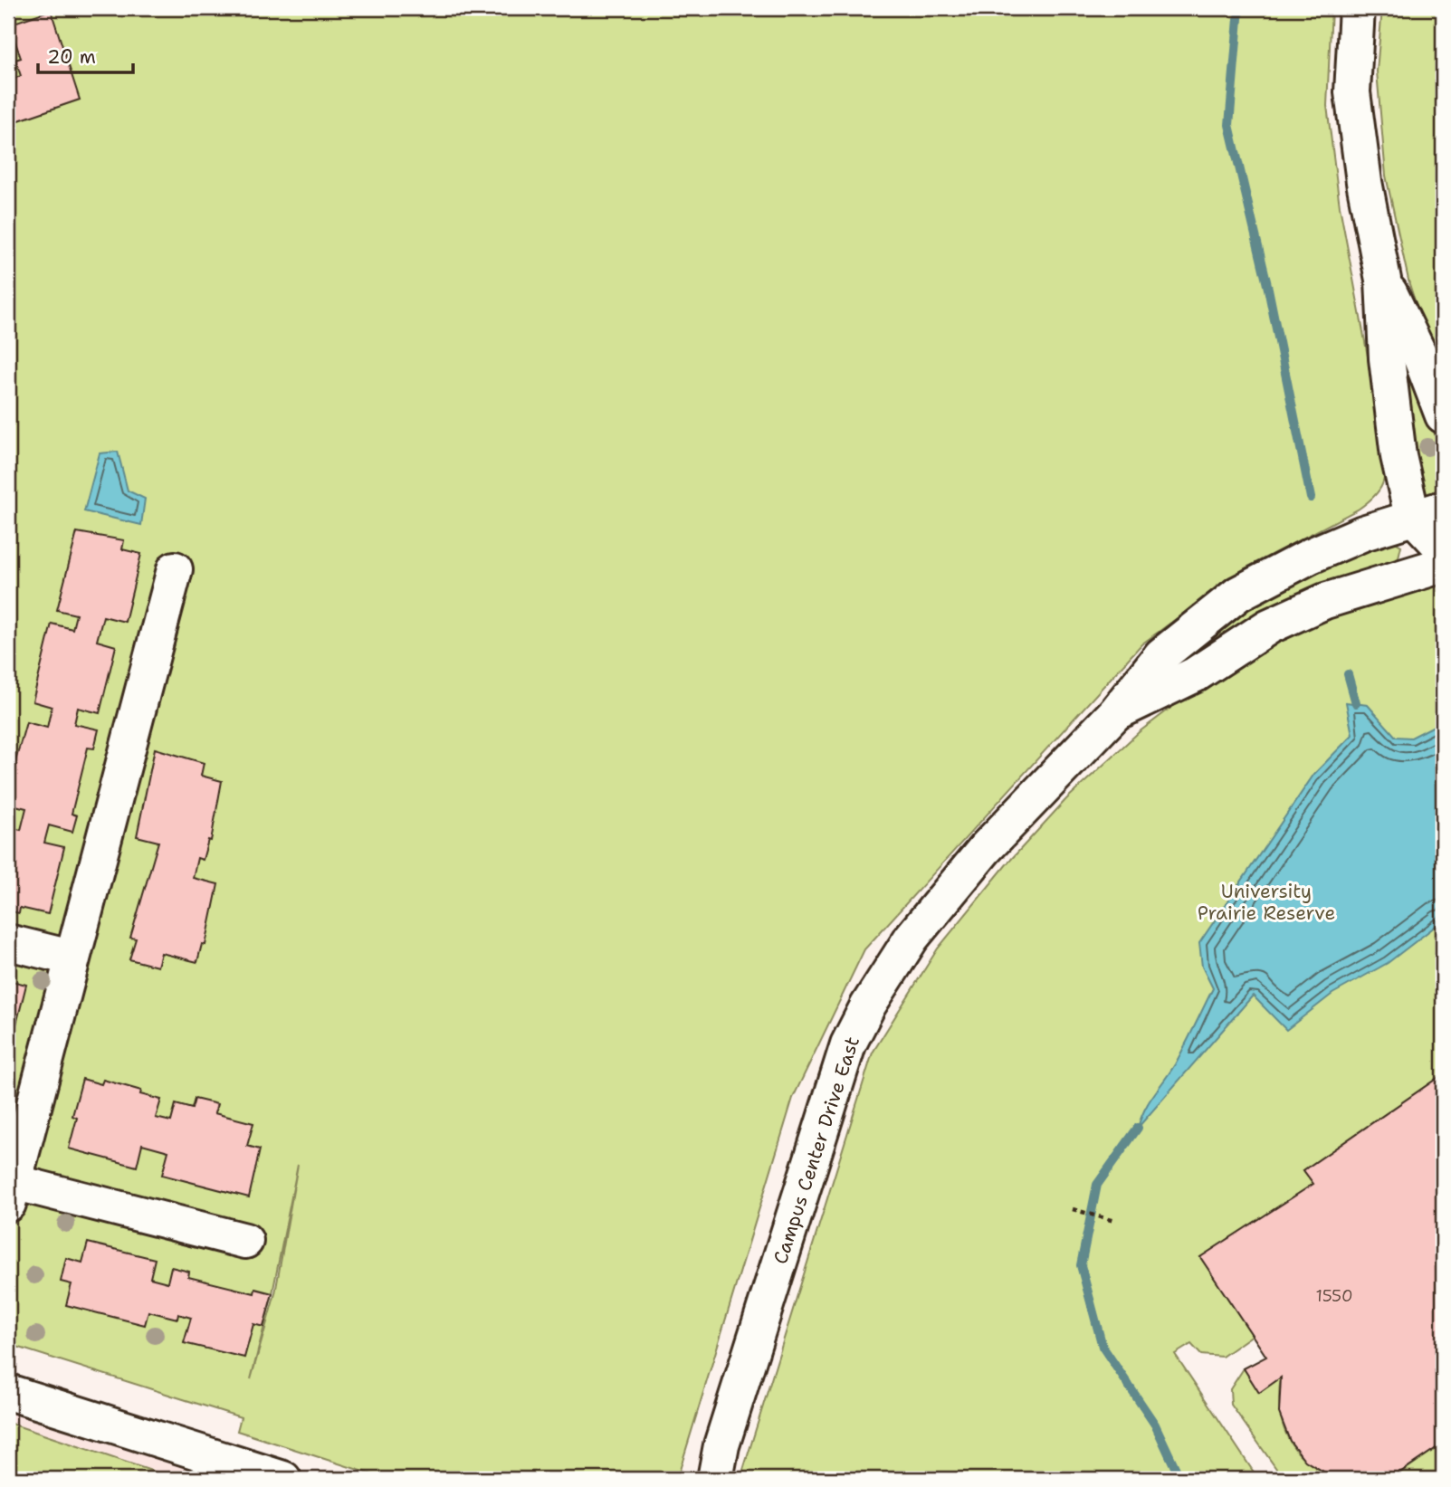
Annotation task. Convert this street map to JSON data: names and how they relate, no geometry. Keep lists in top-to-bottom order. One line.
{"streets":{"street":["Campus Center Drive East"]},"parks":["University Prairie Reserve"],"house_numbers":["1550"],"scale_bar":"20 m"}
